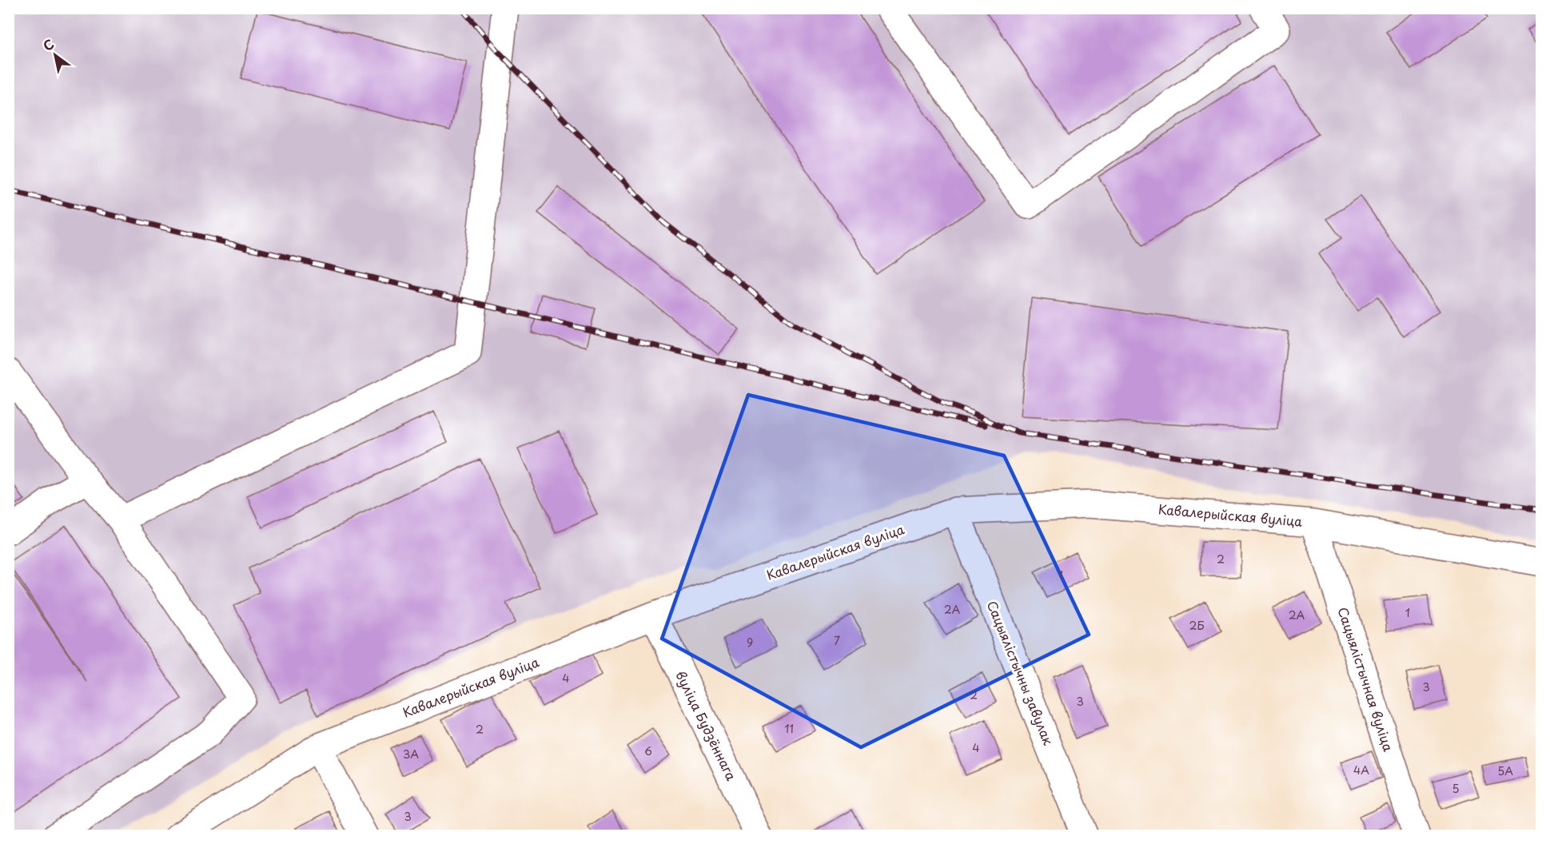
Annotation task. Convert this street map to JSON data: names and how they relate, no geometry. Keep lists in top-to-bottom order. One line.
{"streets":{"street":["Кавалерыйская вуліца","Сацыялістычны завулак","Сацыялістычная вуліца","вуліца Будзённага"]},"crossings":[["Кавалерыйская вуліца","Сацыялістычны завулак"],["Кавалерыйская вуліца","Сацыялістычная вуліца"],["Кавалерыйская вуліца","вуліца Будзённага"]],"house_numbers":["2","1","2А","1","2А","2Б","7","9","4","3","2","3","11","2","4","6","3А","4А","5А","5","3"],"north":"top left"}
